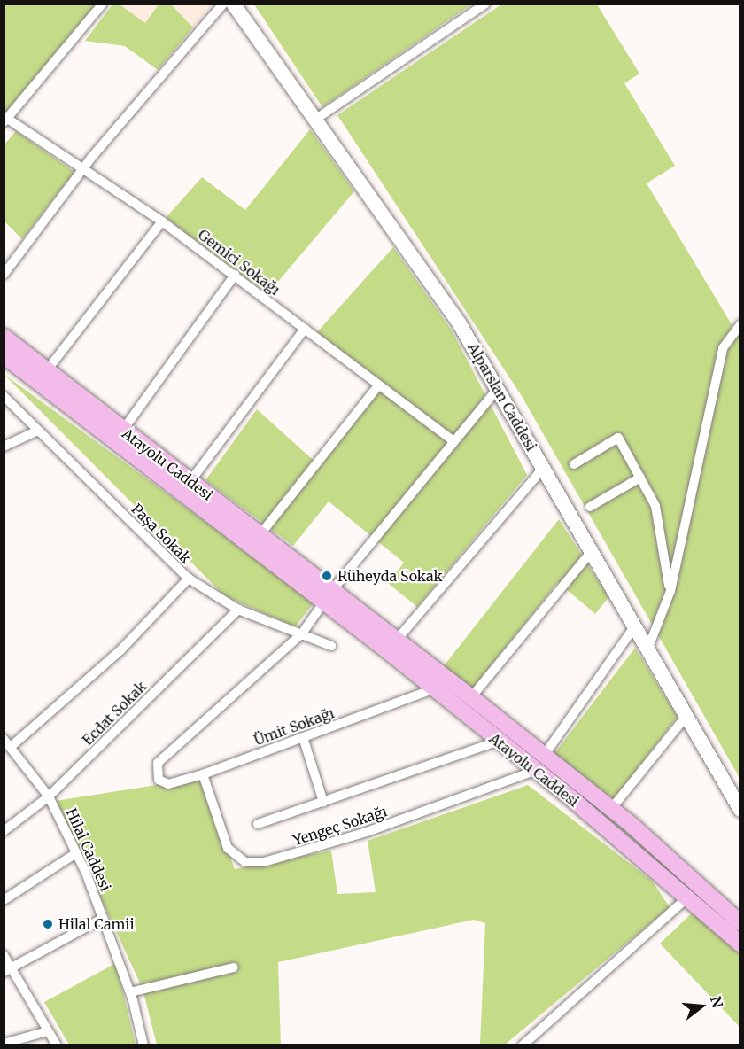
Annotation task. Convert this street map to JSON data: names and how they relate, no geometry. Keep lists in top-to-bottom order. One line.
{"streets":{"main road":["Atayolu Caddesi"],"street":["Gemici Sokağı","Alparslan Caddesi","Paşa Sokak","Ecdat Sokak","Ümit Sokağı","Yengeç Sokağı","Hilal Caddesi"]},"crossings":[["Atayolu Caddesi","Ümit Sokağı"],["Atayolu Caddesi","Yengeç Sokağı"],["Paşa Sokak","Ecdat Sokak"],["Paşa Sokak","Ümit Sokağı"],["Ecdat Sokak","Hilal Caddesi"],["Ümit Sokağı","Yengeç Sokağı"]],"places":["Rüheyda Sokak","Hilal Camii"],"north":"right"}
